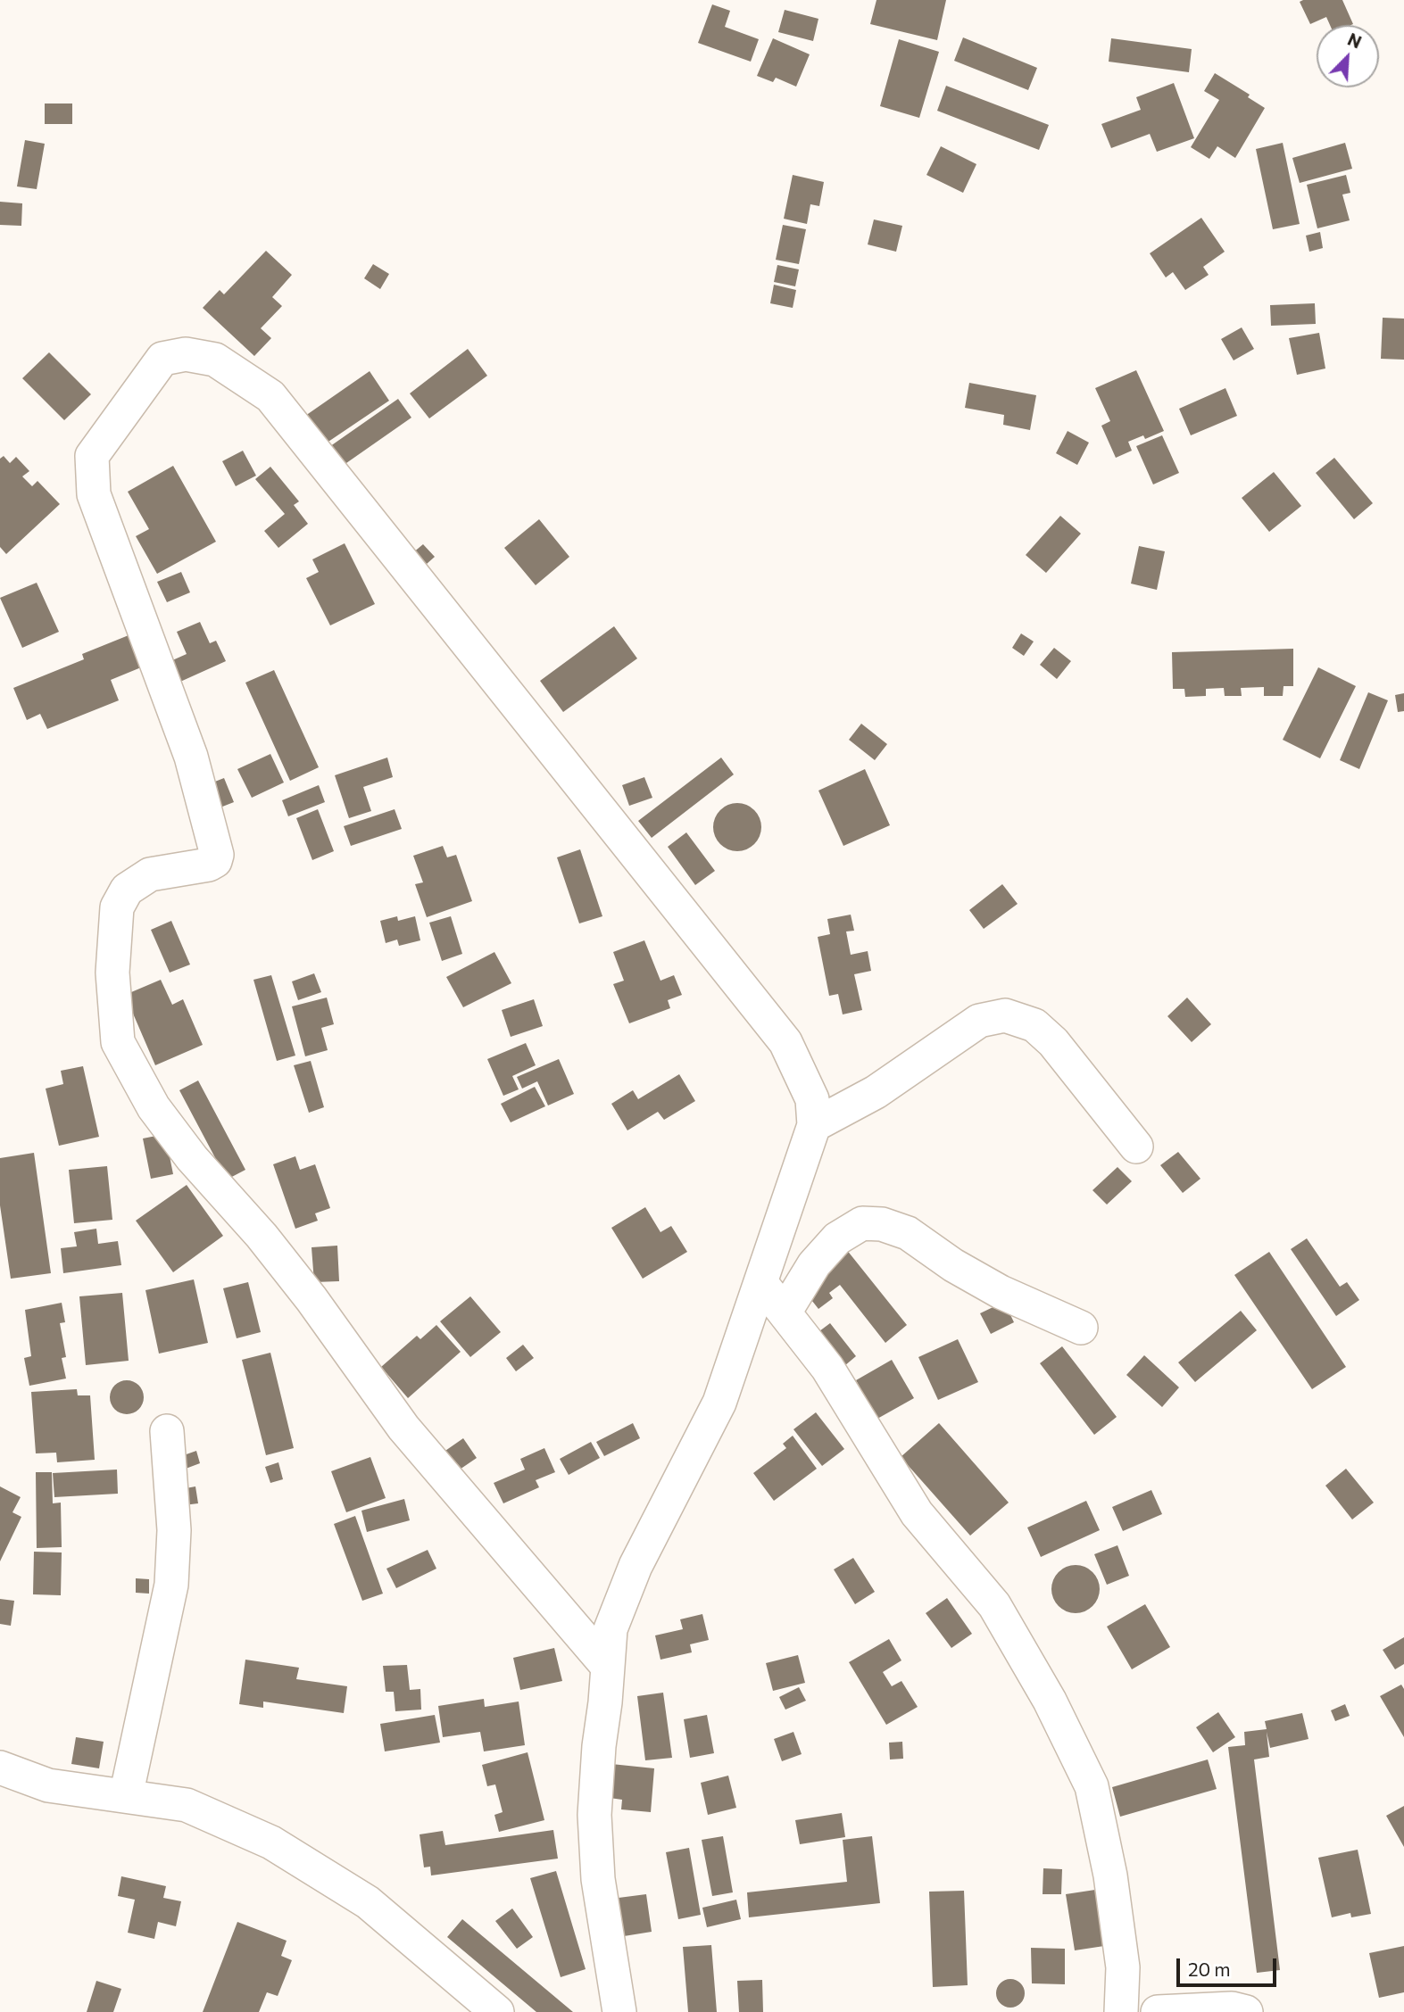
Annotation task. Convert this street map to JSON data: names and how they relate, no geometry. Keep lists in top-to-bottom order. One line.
{"scale_bar":"20 m","north":"top right"}
